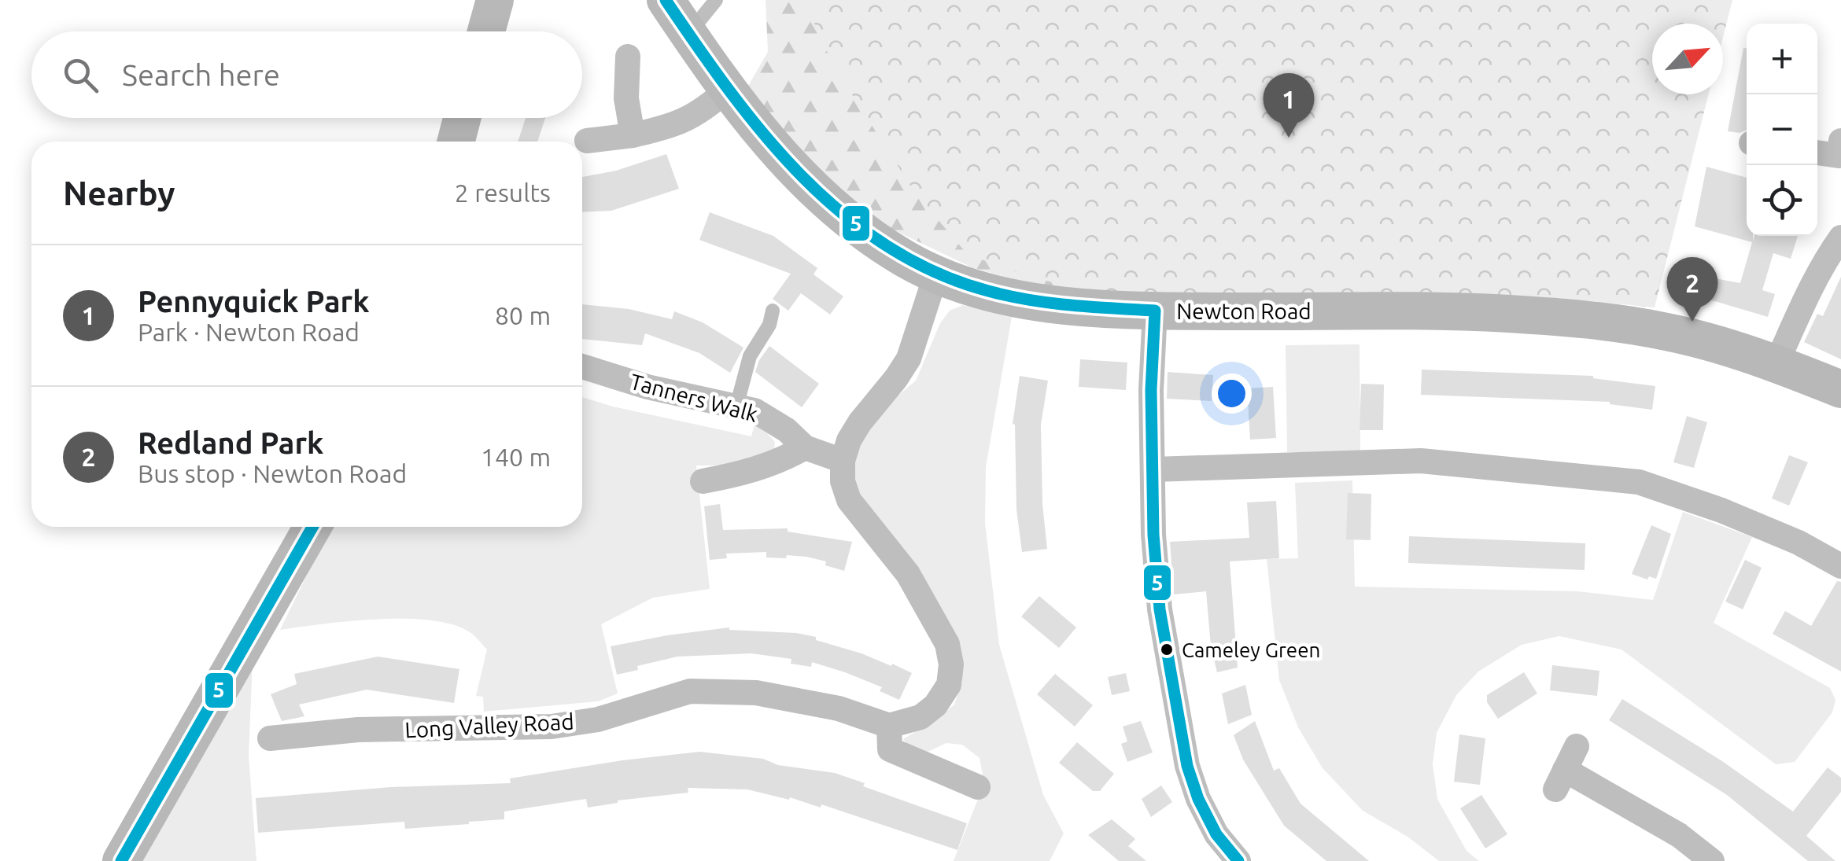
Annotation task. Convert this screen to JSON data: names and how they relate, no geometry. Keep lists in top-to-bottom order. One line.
{"streets":{"street":["Newton Road","Tanners Walk","Long Valley Road"]},"places":["Cameley Green"],"lines":["transit line 5"],"north":"top right","page":{"map_buttons":["+","−"],"search":"Search here","pins":["1","2"],"heading":["Nearby","2 results"],"list":[{"mark":"1","name":"Pennyquick Park","note":"Park · Newton Road","value":"80 m"},{"mark":"2","name":"Redland Park","note":"Bus stop · Newton Road","value":"140 m"}]}}
